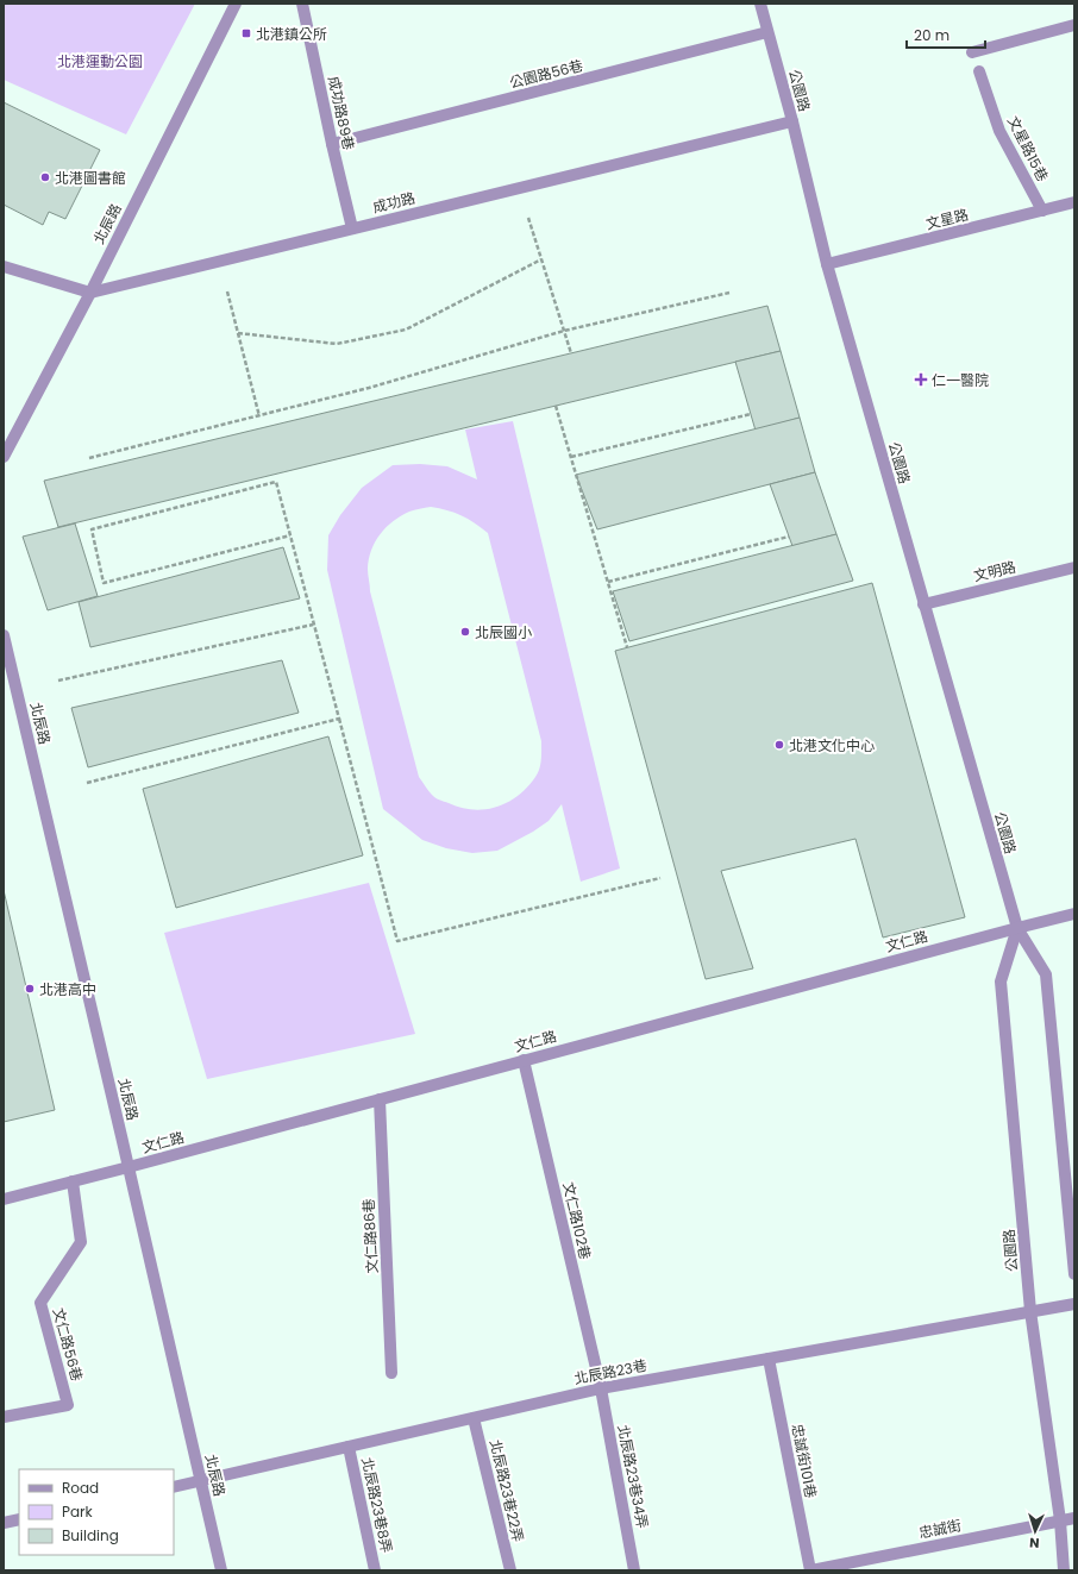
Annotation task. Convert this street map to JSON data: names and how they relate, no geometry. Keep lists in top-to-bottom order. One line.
{"streets":{"street":["公園路56巷","公園路","成功路89巷","文星路15巷","成功路","文星路","北辰路","文明路","文仁路","文仁路102巷","文仁路86巷","文仁路56巷","北辰路23巷","忠誠街101巷","北辰路23巷34弄","北辰路23巷22弄","北辰路23巷8弄","忠誠街"]},"crossings":[["公園路56巷","公園路"],["公園路56巷","成功路89巷"],["公園路","成功路"],["公園路","文星路"],["公園路","文明路"],["公園路","文仁路"],["公園路","北辰路23巷"],["公園路","忠誠街"],["成功路89巷","成功路"],["文星路15巷","文星路"],["成功路","北辰路"],["北辰路","文仁路"],["北辰路","北辰路23巷"],["文仁路","文仁路102巷"],["文仁路","文仁路86巷"],["文仁路","文仁路56巷"],["文仁路102巷","北辰路23巷"],["文仁路102巷","北辰路23巷34弄"],["北辰路23巷","忠誠街101巷"],["北辰路23巷","北辰路23巷34弄"],["北辰路23巷","北辰路23巷22弄"],["北辰路23巷","北辰路23巷8弄"],["忠誠街101巷","忠誠街"]],"parks":["北港運動公園"],"places":{"transit":["北港鎮公所"],"other":["北港圖書館","北辰國小","北港文化中心","北港高中"],"health":["仁一醫院"]},"legend":["Road","Park","Building"],"scale_bar":"20 m","north":"bottom"}
